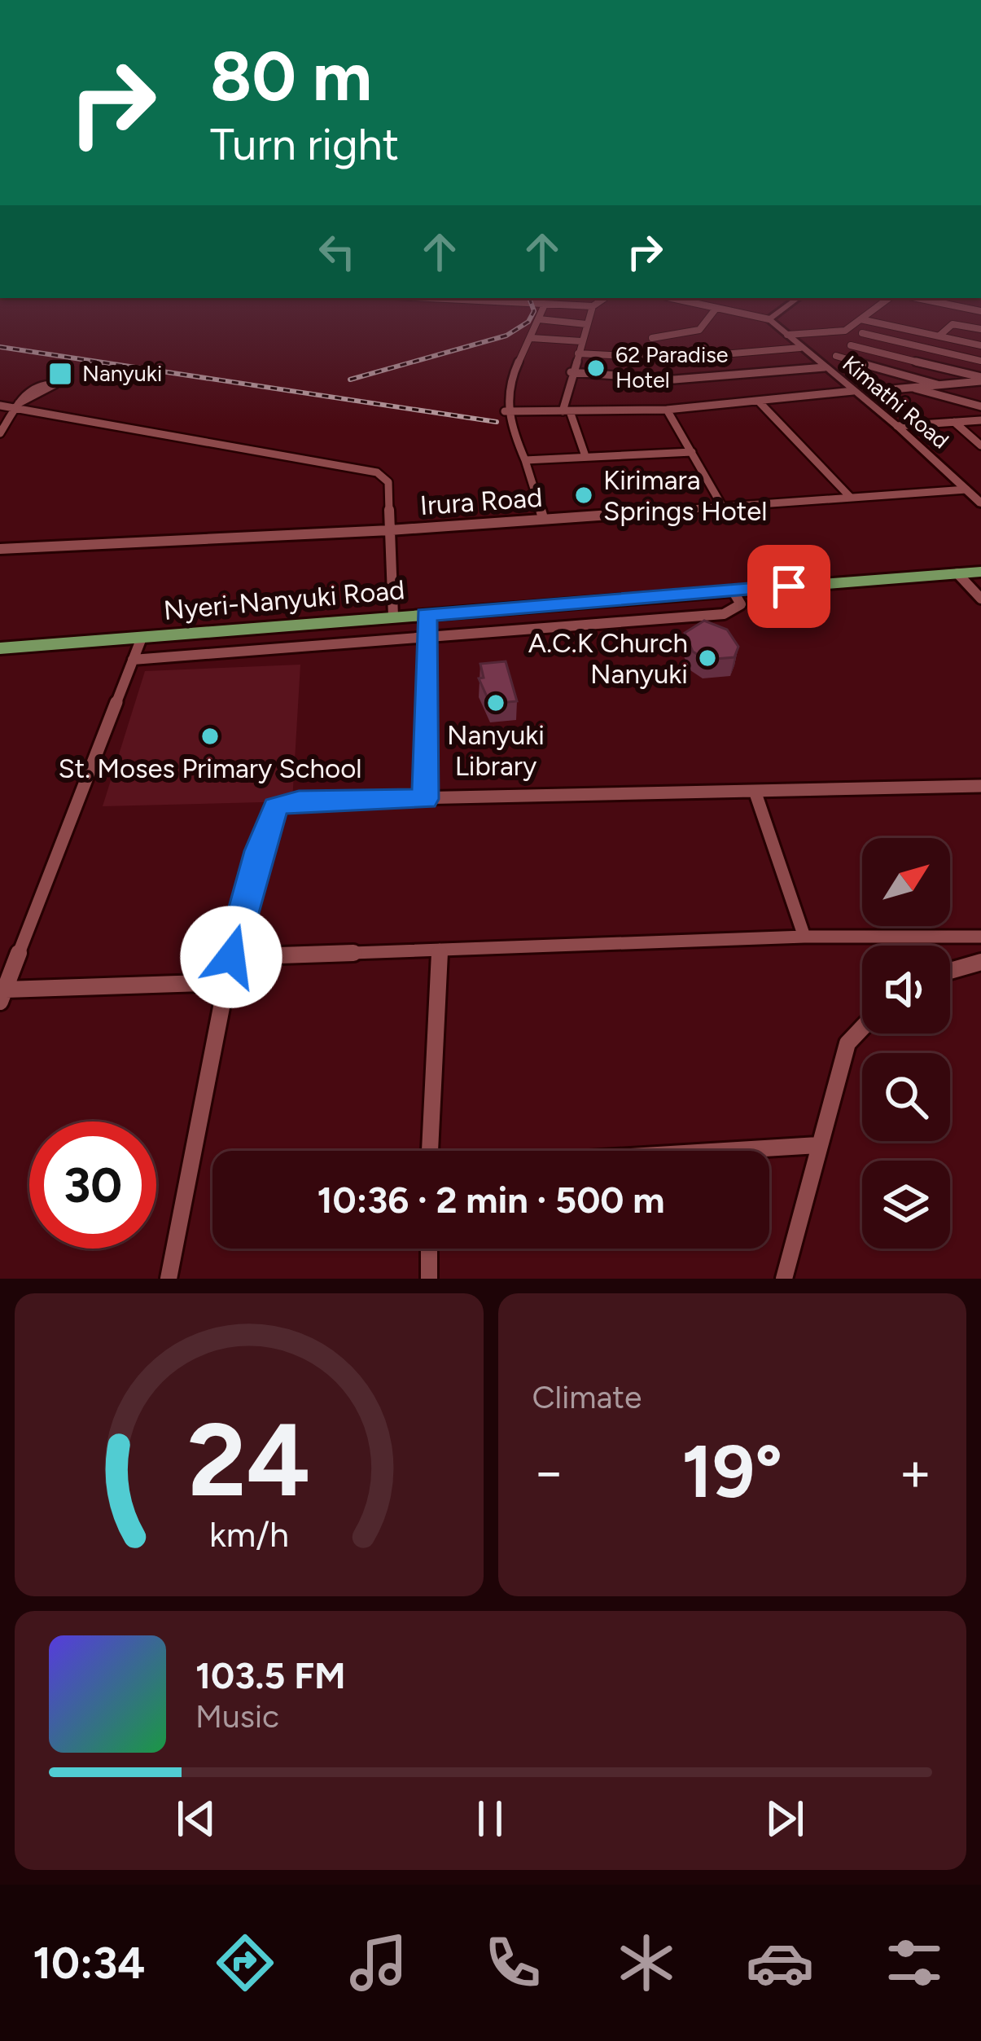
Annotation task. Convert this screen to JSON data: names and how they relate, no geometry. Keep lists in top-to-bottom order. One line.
{"streets":{"highway":["Nyeri-Nanyuki Road"],"street":["Kimathi Road","Irura Road"]},"crossings":[["Kimathi Road","Irura Road"]],"places":{"other":["62 Paradise Hotel","Kirimara Springs Hotel","A.C.K Church Nanyuki","Nanyuki Library","St. Moses Primary School"],"transit":["Nanyuki"]},"north":"top right","page":{"turn":["80 m","Turn right"],"limit":"30","trip":"10:36 · 2 min · 500 m","tile":"Climate","heat":["−","19°","+"],"song":["103.5 FM","Music"],"tabs":"10:34","gauge":["24","km/h"]}}
